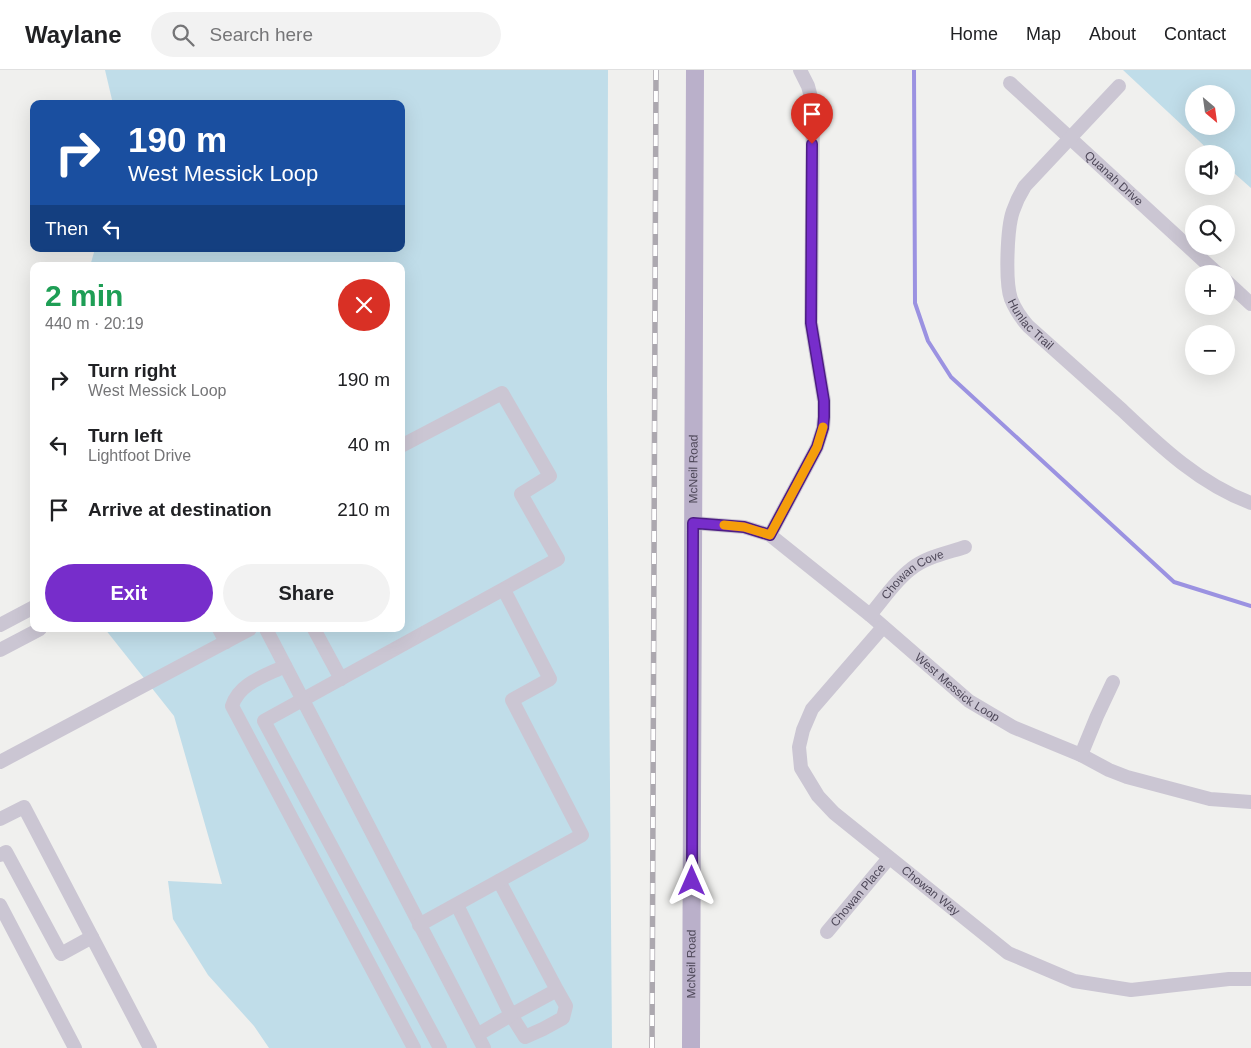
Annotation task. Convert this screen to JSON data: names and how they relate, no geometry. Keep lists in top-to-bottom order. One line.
{"streets":{"main road":["McNeil Road"],"street":["Quanah Drive","Hunlac Trail","Chowan Cove","West Messick Loop","Chowan Way","Chowan Place"]},"crossings":[["Quanah Drive","Hunlac Trail"],["McNeil Road","West Messick Loop"],["Chowan Cove","West Messick Loop"],["West Messick Loop","Chowan Way"],["Chowan Way","Chowan Place"]],"north":"bottom right","page":{"header":"Waylane","search":"Search here","nav":["Home","Map","About","Contact"],"map_buttons":["+","−"],"turn":["190 m","West Messick Loop"],"then":"Then","heading":["2 min","440 m · 20:19"],"list":[{"name":"Turn right","note":"West Messick Loop","value":"190 m"},{"name":"Turn left","note":"Lightfoot Drive","value":"40 m"},{"name":"Arrive at destination","value":"210 m"}],"buttons":["Exit","Share"]}}
